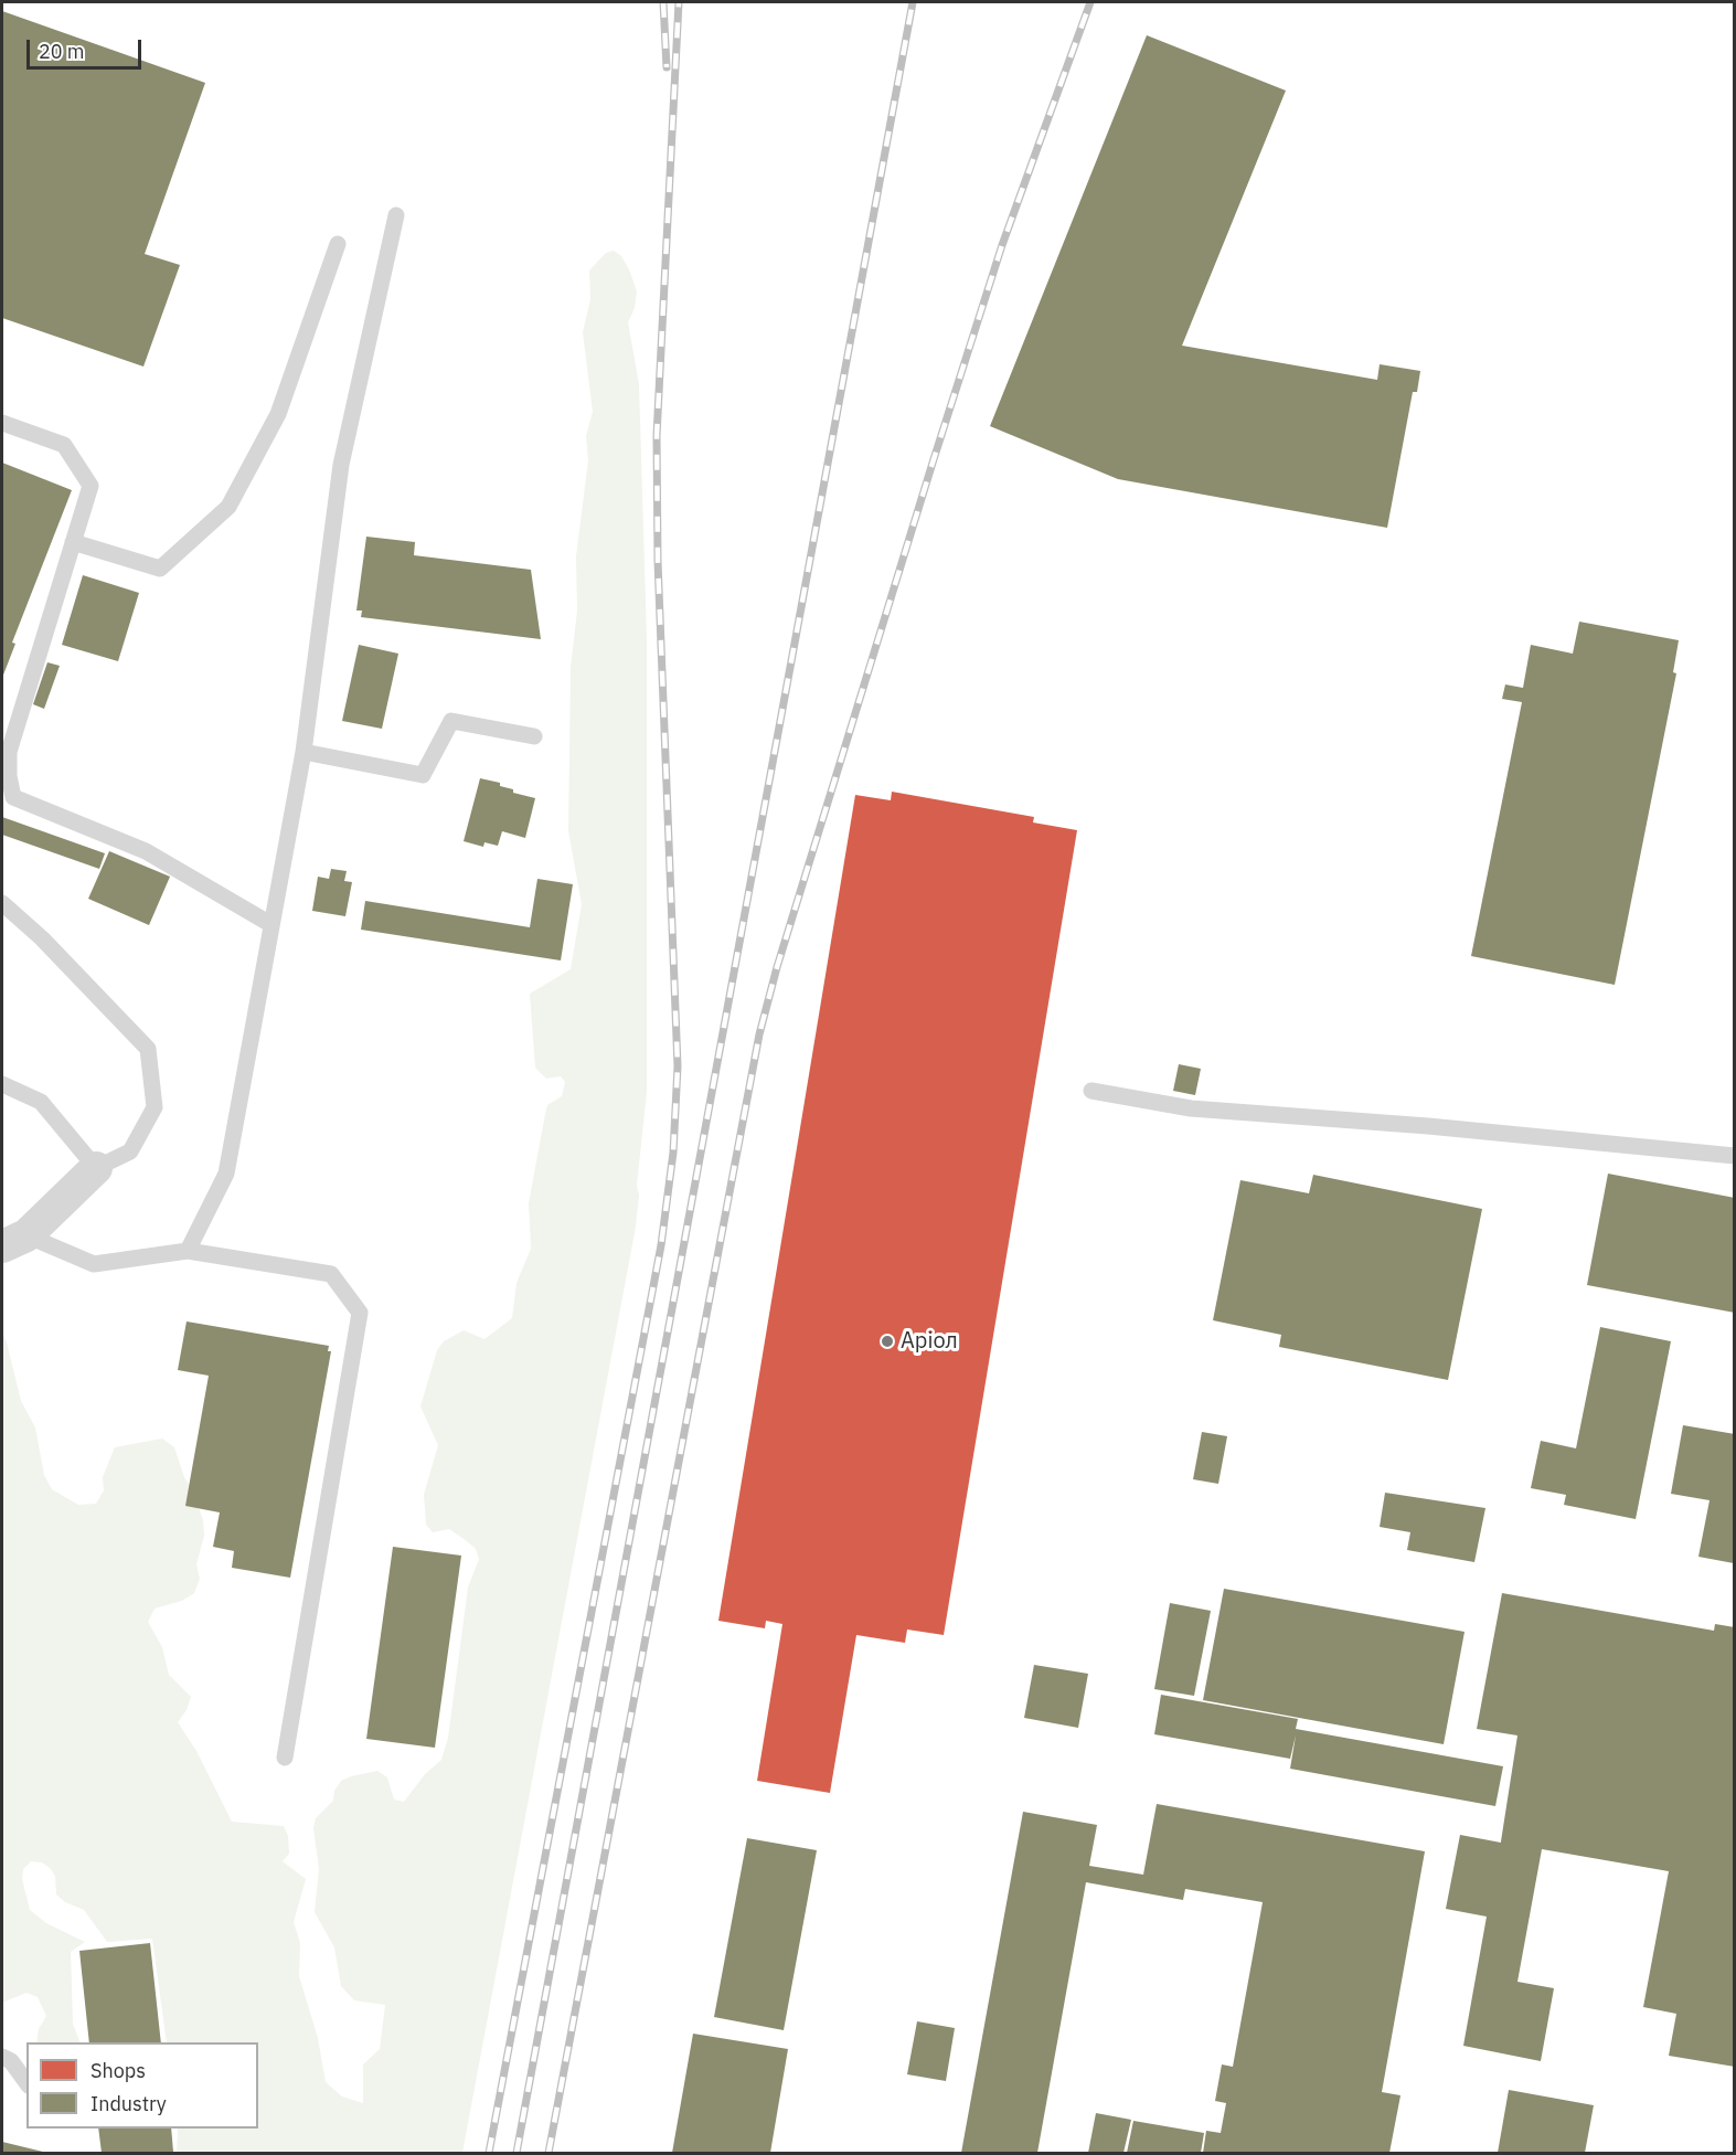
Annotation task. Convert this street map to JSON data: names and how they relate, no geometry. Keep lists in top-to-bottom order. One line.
{"places":["Аріол"],"legend":["Shops","Industry"],"scale_bar":"20 m"}
